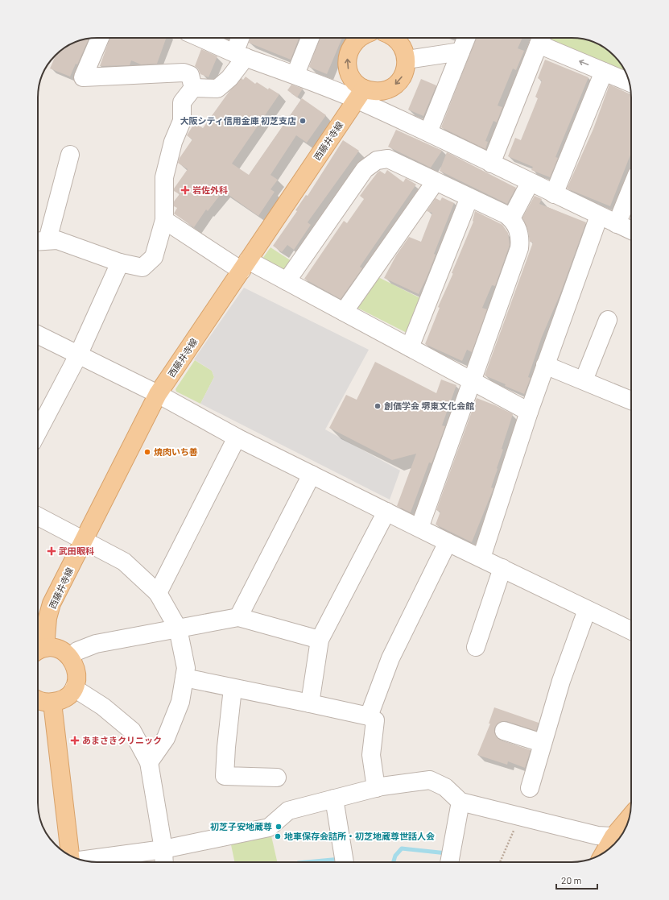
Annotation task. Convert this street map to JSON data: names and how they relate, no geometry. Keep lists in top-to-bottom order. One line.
{"streets":{"main road":["西藤井寺線"]},"places":{"other":["大阪シティ信用金庫 初芝支店","創価学会 堺東文化会館","焼肉いち善","初芝子安地蔵尊","地車保存会詰所・初芝地蔵尊世話人会"],"health":["岩佐外科","武田眼科","あまさきクリニック"]},"scale_bar":"20 m"}
